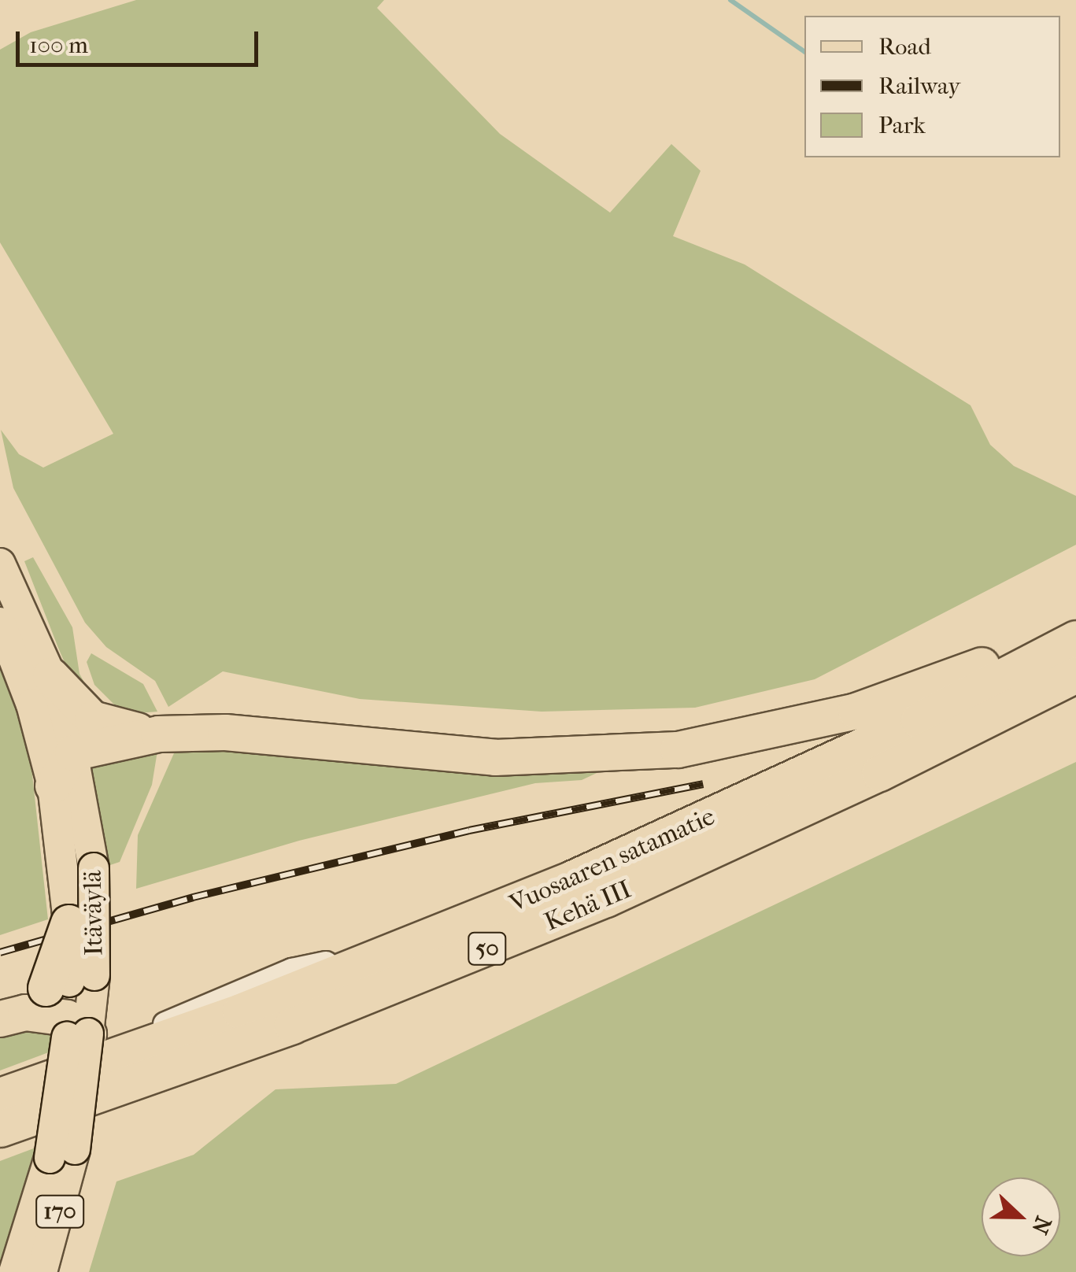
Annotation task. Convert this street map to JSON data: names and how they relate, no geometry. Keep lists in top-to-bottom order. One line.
{"streets":{"highway":["Vuosaaren satamatie","Kehä III","50"],"main road":["Itäväylä","170"]},"crossings":[["Vuosaaren satamatie","Kehä III"],["Vuosaaren satamatie","Itäväylä"],["Kehä III","Itäväylä"]],"legend":["Road","Railway","Park"],"scale_bar":"100 m","north":"right"}
